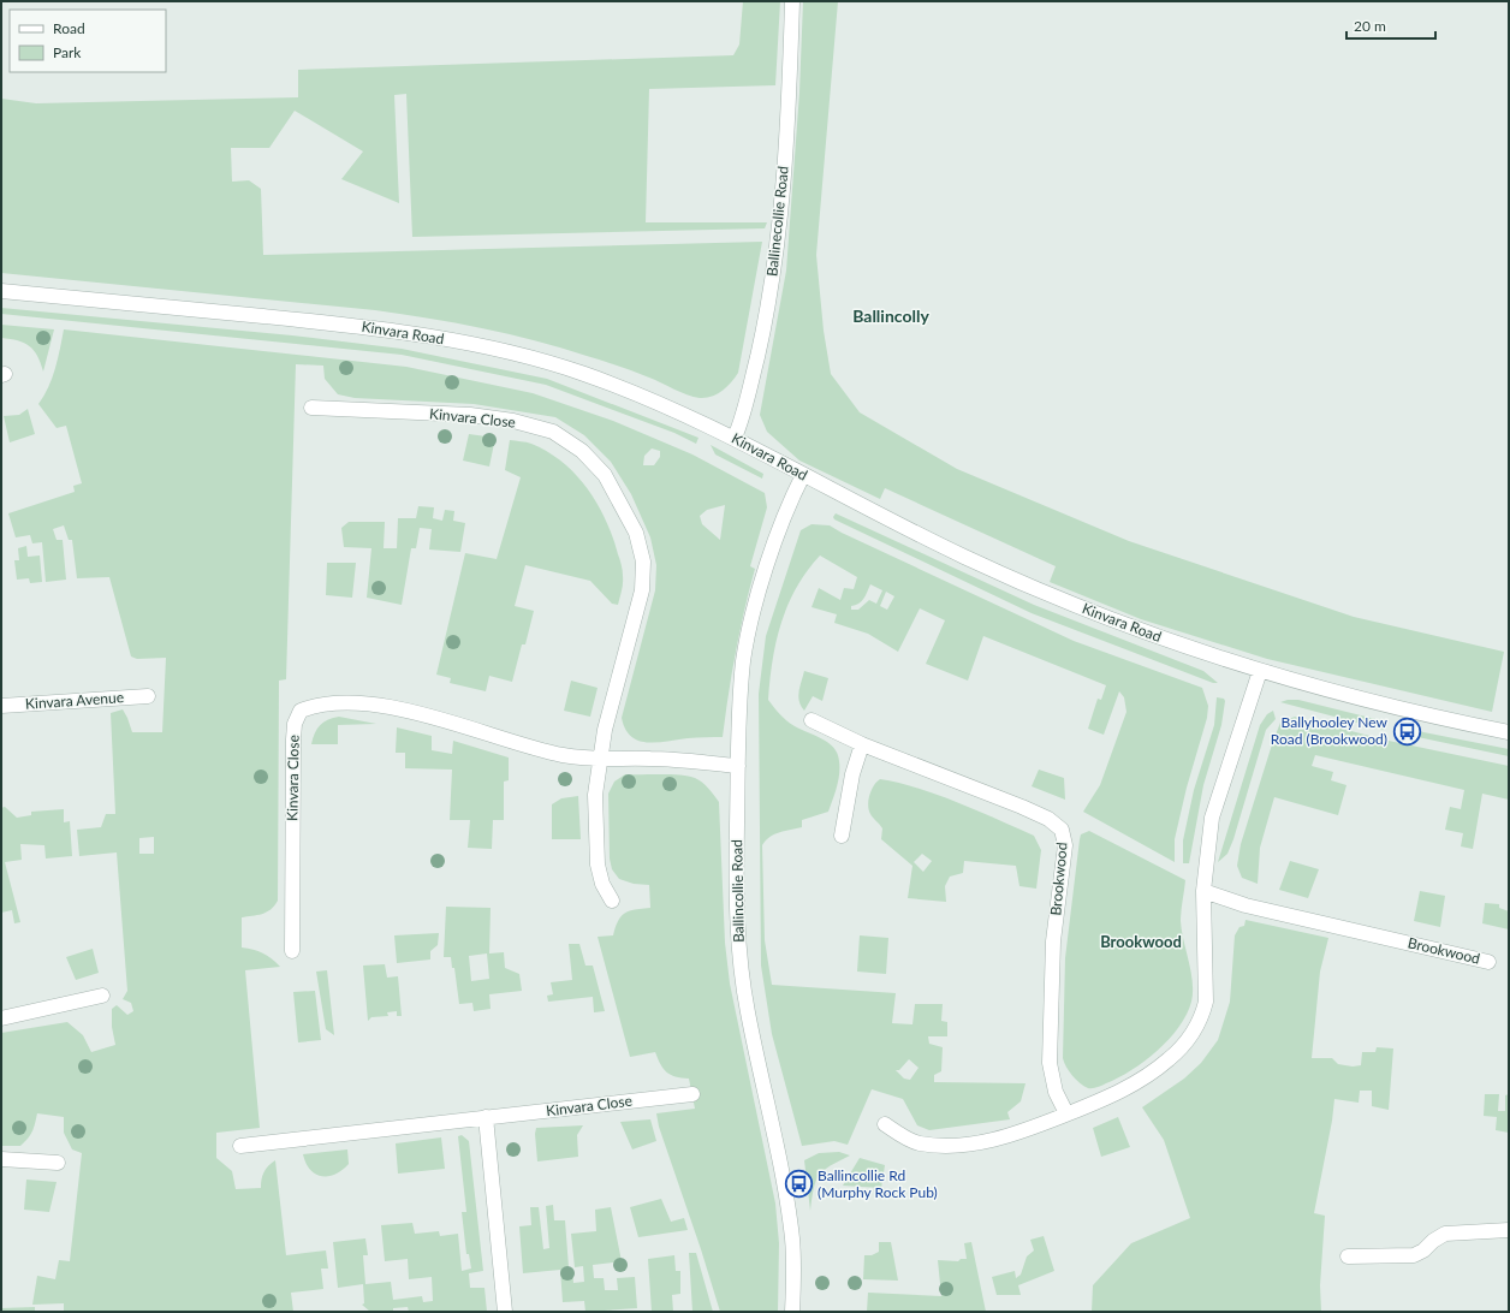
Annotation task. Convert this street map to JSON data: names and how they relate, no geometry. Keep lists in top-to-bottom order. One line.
{"streets":{"street":["Ballinecollie Road","Kinvara Road","Kinvara Close","Kinvara Avenue","Brookwood","Ballincollie Road"]},"crossings":[["Ballinecollie Road","Kinvara Road"],["Kinvara Road","Ballincollie Road"],["Kinvara Close","Ballincollie Road"]],"districts":["Ballincolly","Brookwood"],"places":{"bus stop":["Ballyhooley New Road (Brookwood)","Ballincollie Rd (Murphy Rock Pub)"]},"legend":["Road","Park"],"scale_bar":"20 m"}
